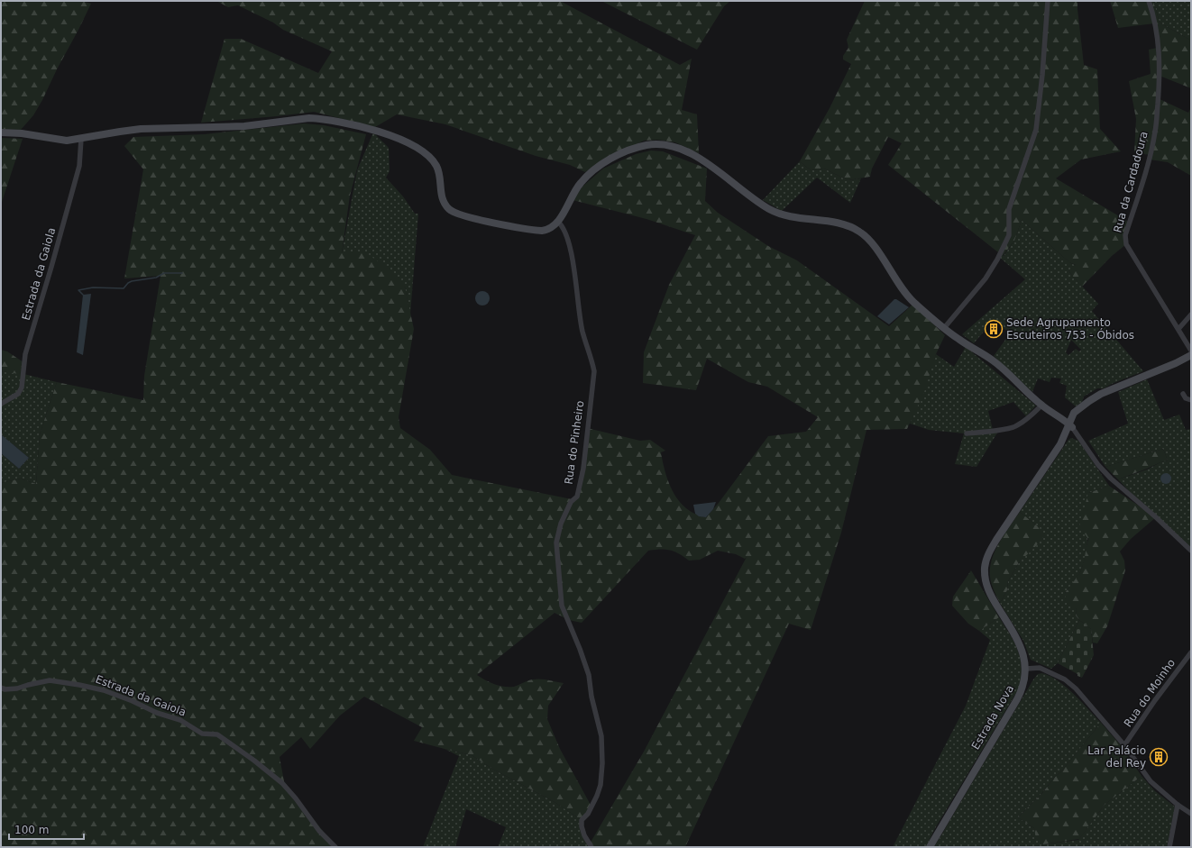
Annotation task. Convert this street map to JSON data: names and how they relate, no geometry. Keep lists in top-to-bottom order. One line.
{"streets":{"street":["Rua da Cardadoura","Estrada da Gaiola","Rua do Pinheiro","Rua do Moinho","Estrada Nova"]},"places":{"building":["Sede Agrupamento Escuteiros 753 - Óbidos","Lar Palácio del Rey"]},"scale_bar":"100 m"}
